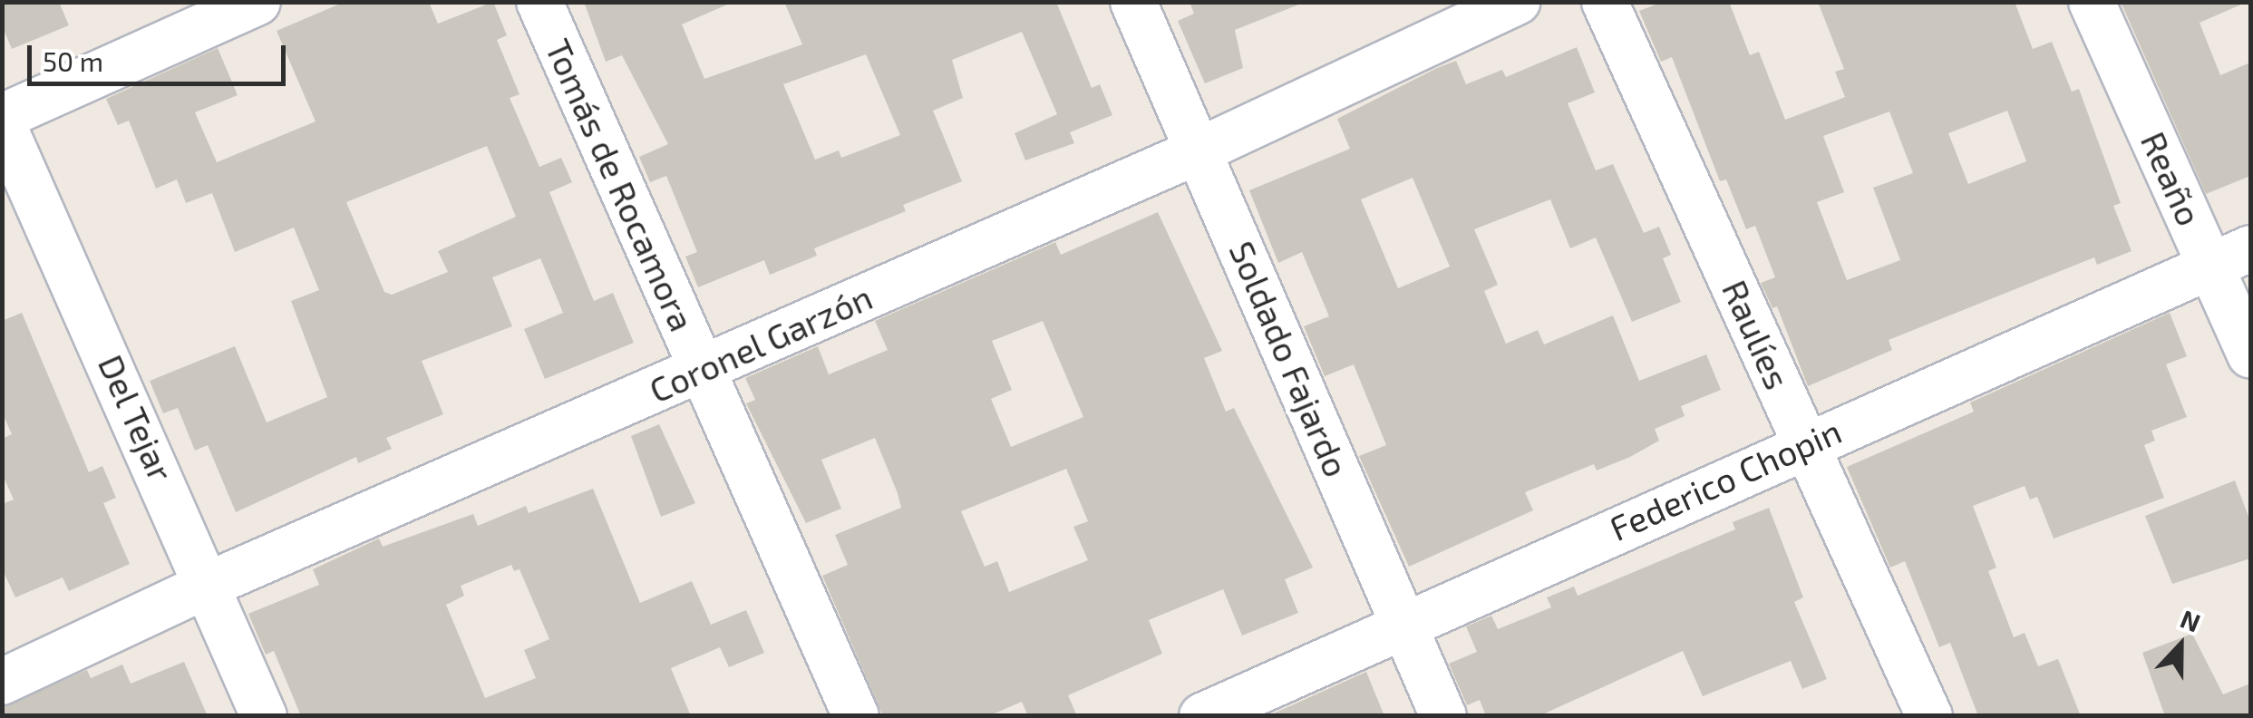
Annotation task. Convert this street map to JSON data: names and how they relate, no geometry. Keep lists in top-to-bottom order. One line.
{"streets":{"street":["Reaño","Tomás de Rocamora","Raulíes","Coronel Garzón","Soldado Fajardo","Del Tejar","Federico Chopin"]},"crossings":[["Reaño","Federico Chopin"],["Tomás de Rocamora","Coronel Garzón"],["Raulíes","Federico Chopin"],["Coronel Garzón","Soldado Fajardo"],["Coronel Garzón","Del Tejar"],["Soldado Fajardo","Federico Chopin"]],"scale_bar":"50 m","north":"top"}
